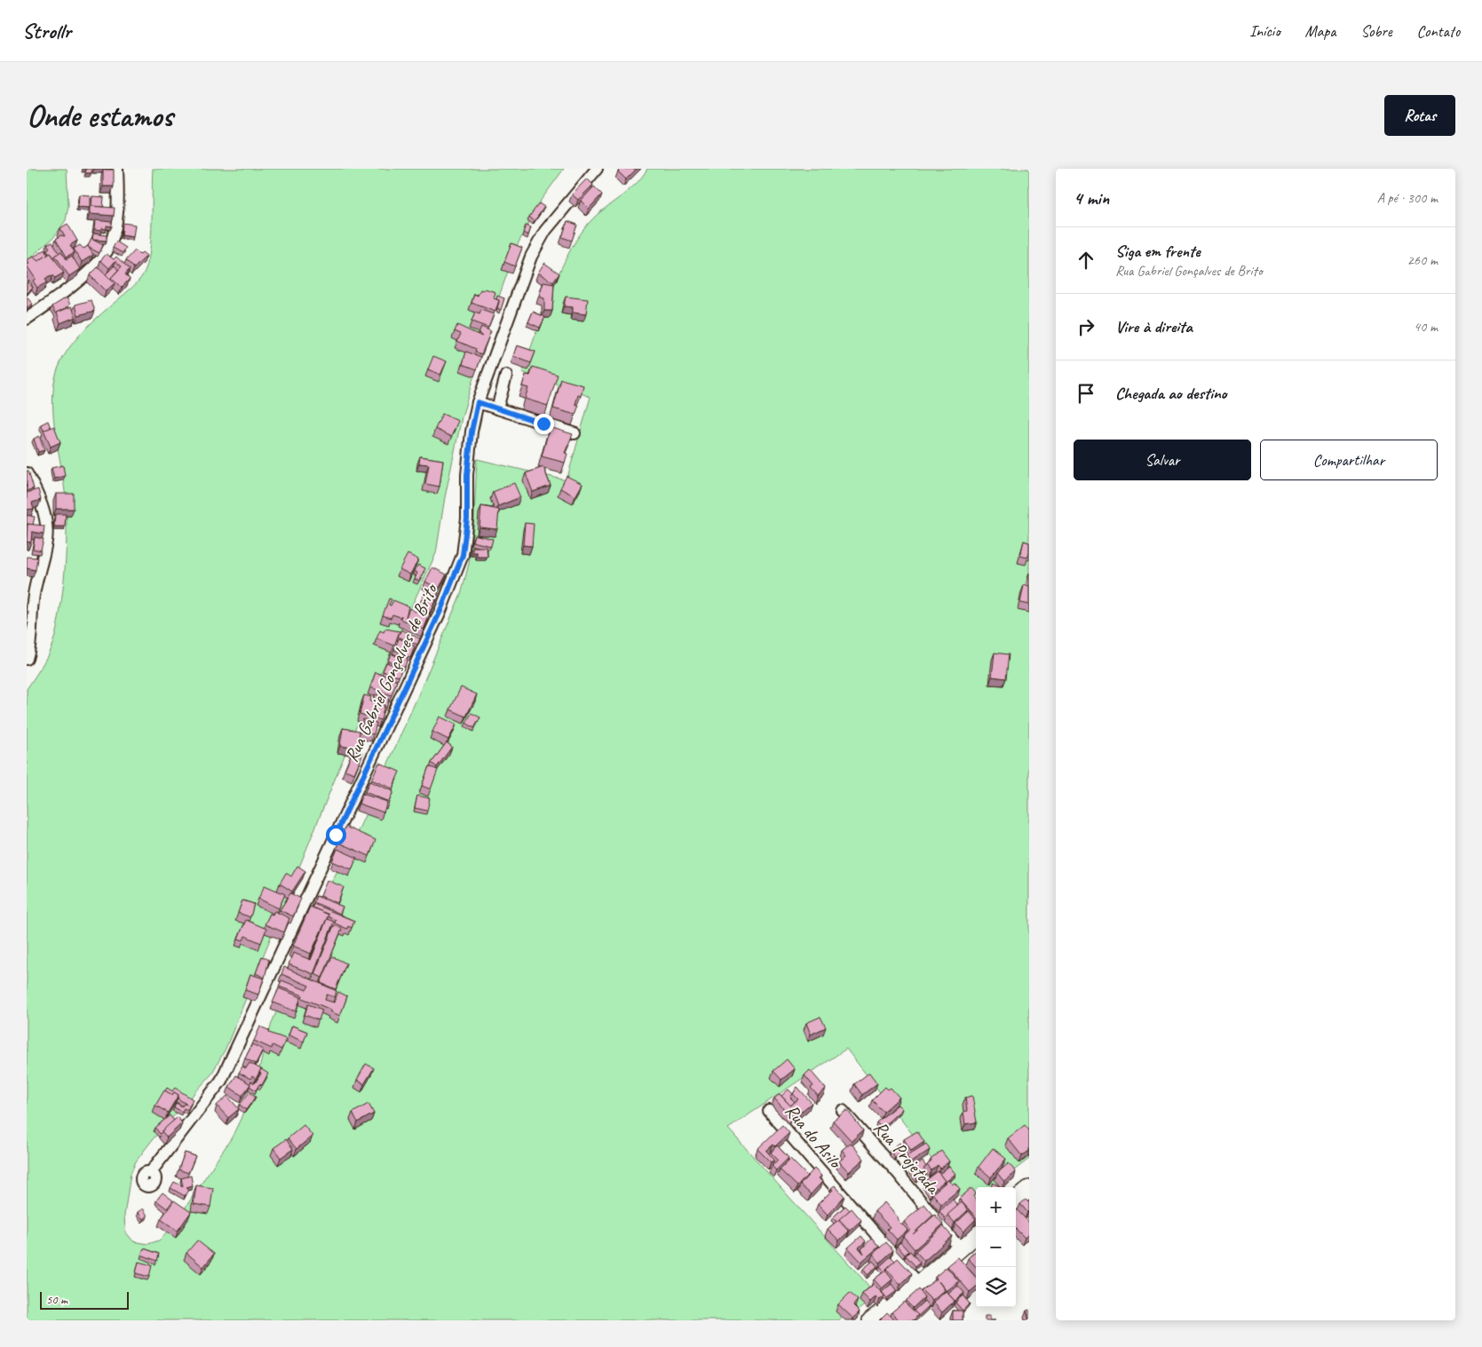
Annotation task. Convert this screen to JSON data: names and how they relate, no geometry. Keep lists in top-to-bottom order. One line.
{"streets":{"street":["Rua Gabriel Gonçalves de Brito","Rua do Asilo","Rua Projetada"]},"scale_bar":"50 m","page":{"header":"Strollr","nav":["Início","Mapa","Sobre","Contato"],"buttons":["Rotas",["Salvar","Compartilhar"]],"title":"Onde estamos","heading":["4 min","A pé · 300 m"],"list":[["Siga em frente","Rua Gabriel Gonçalves de Brito","260 m"],["Vire à direita","40 m"],"Chegada ao destino"],"map_buttons":["+","−"],"scale":"50 m"}}
